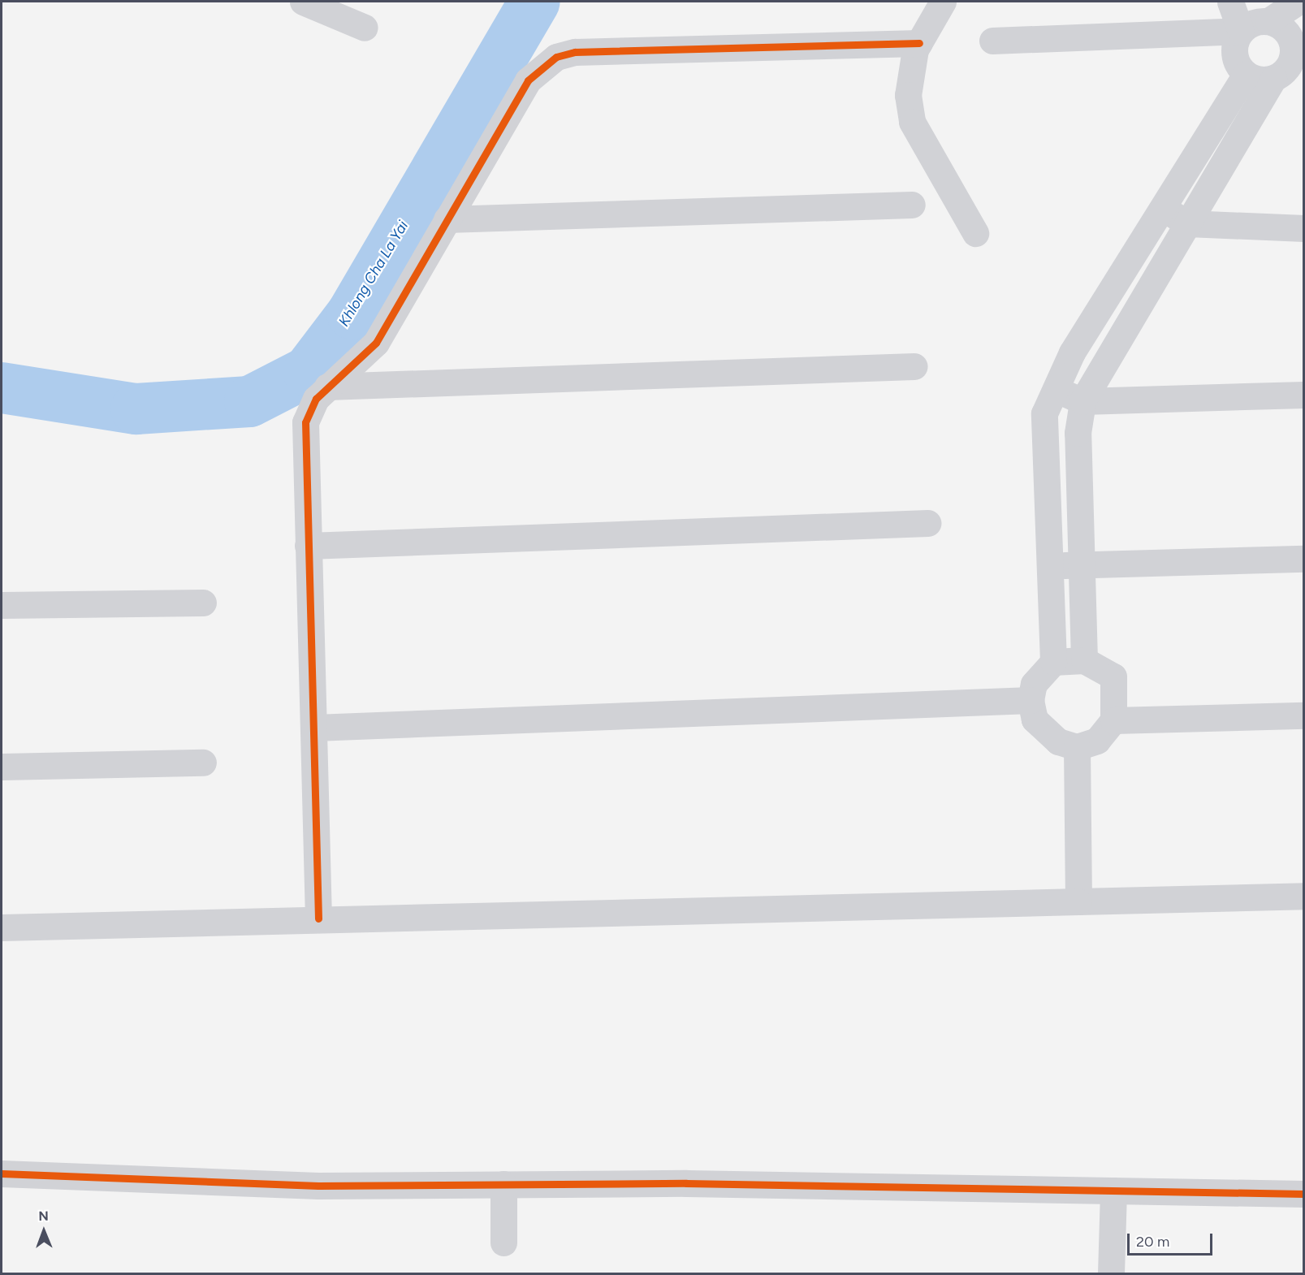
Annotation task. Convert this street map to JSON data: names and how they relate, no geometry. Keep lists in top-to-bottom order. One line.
{"water":["Khlong Cha La Yai"],"scale_bar":"20 m","north":"top"}
